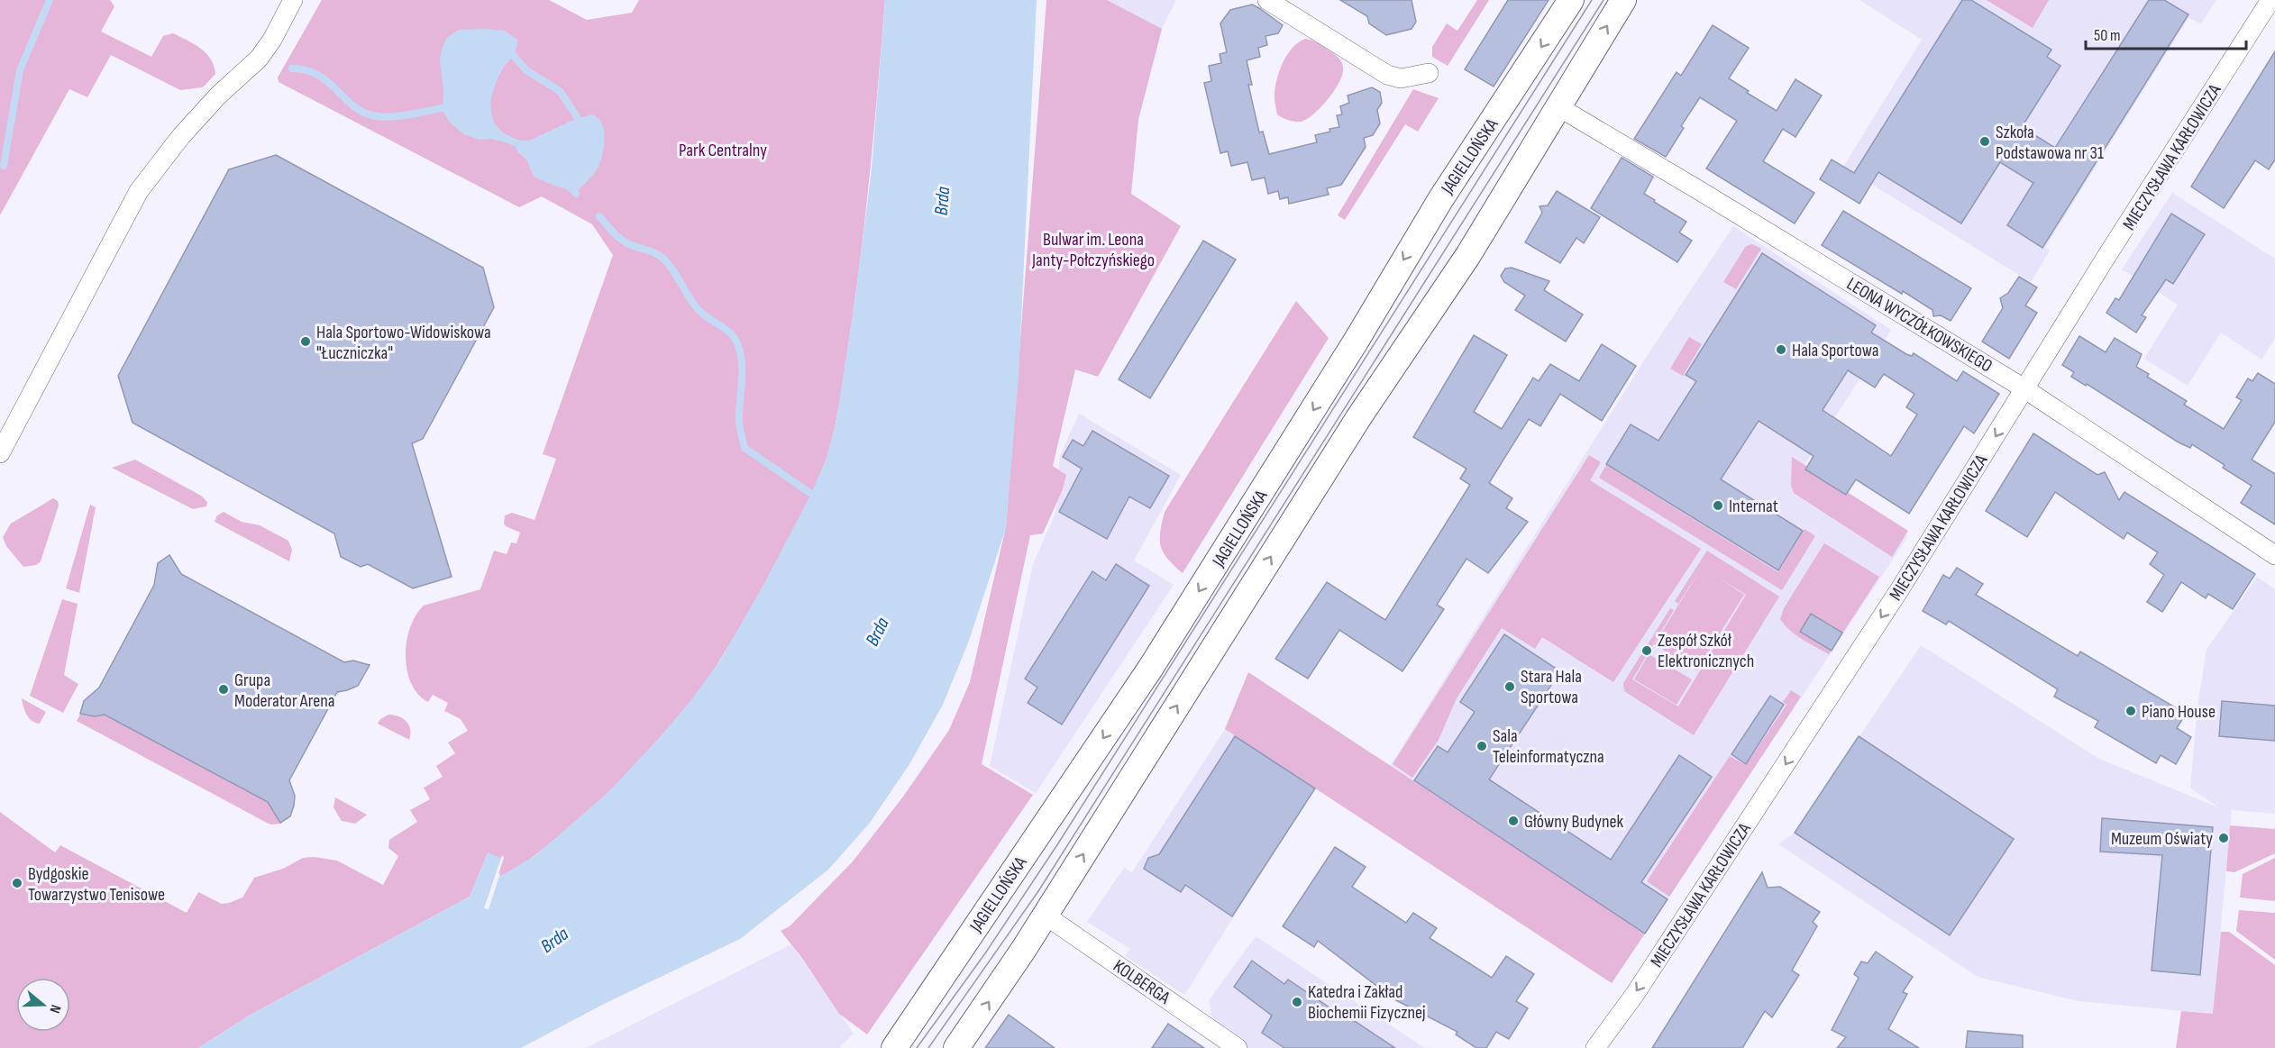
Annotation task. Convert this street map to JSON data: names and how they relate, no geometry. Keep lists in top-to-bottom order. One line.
{"streets":{"main road":["JAGIELLOŃSKA"],"street":["MIECZYSŁAWA KARŁOWICZA","LEONA WYCZÓŁKOWSKIEGO","KOLBERGA"]},"crossings":[["MIECZYSŁAWA KARŁOWICZA","LEONA WYCZÓŁKOWSKIEGO"]],"one_way":["MIECZYSŁAWA KARŁOWICZA"],"water":["Brda"],"parks":["Park Centralny","Bulwar im. Leona Janty-Połczyńskiego"],"places":["Szkoła Podstawowa nr 31","Hala Sportowo-Widowiskowa \"Łuczniczka\"","Hala Sportowa","Internat","Zespół Szkół Elektronicznych","Stara Hala Sportowa","Grupa Moderator Arena","Piano House","Sala Teleinformatyczna","Główny Budynek","Muzeum Oświaty","Bydgoskie Towarzystwo Tenisowe","Katedra i Zakład Biochemii Fizycznej"],"scale_bar":"50 m","north":"right"}
